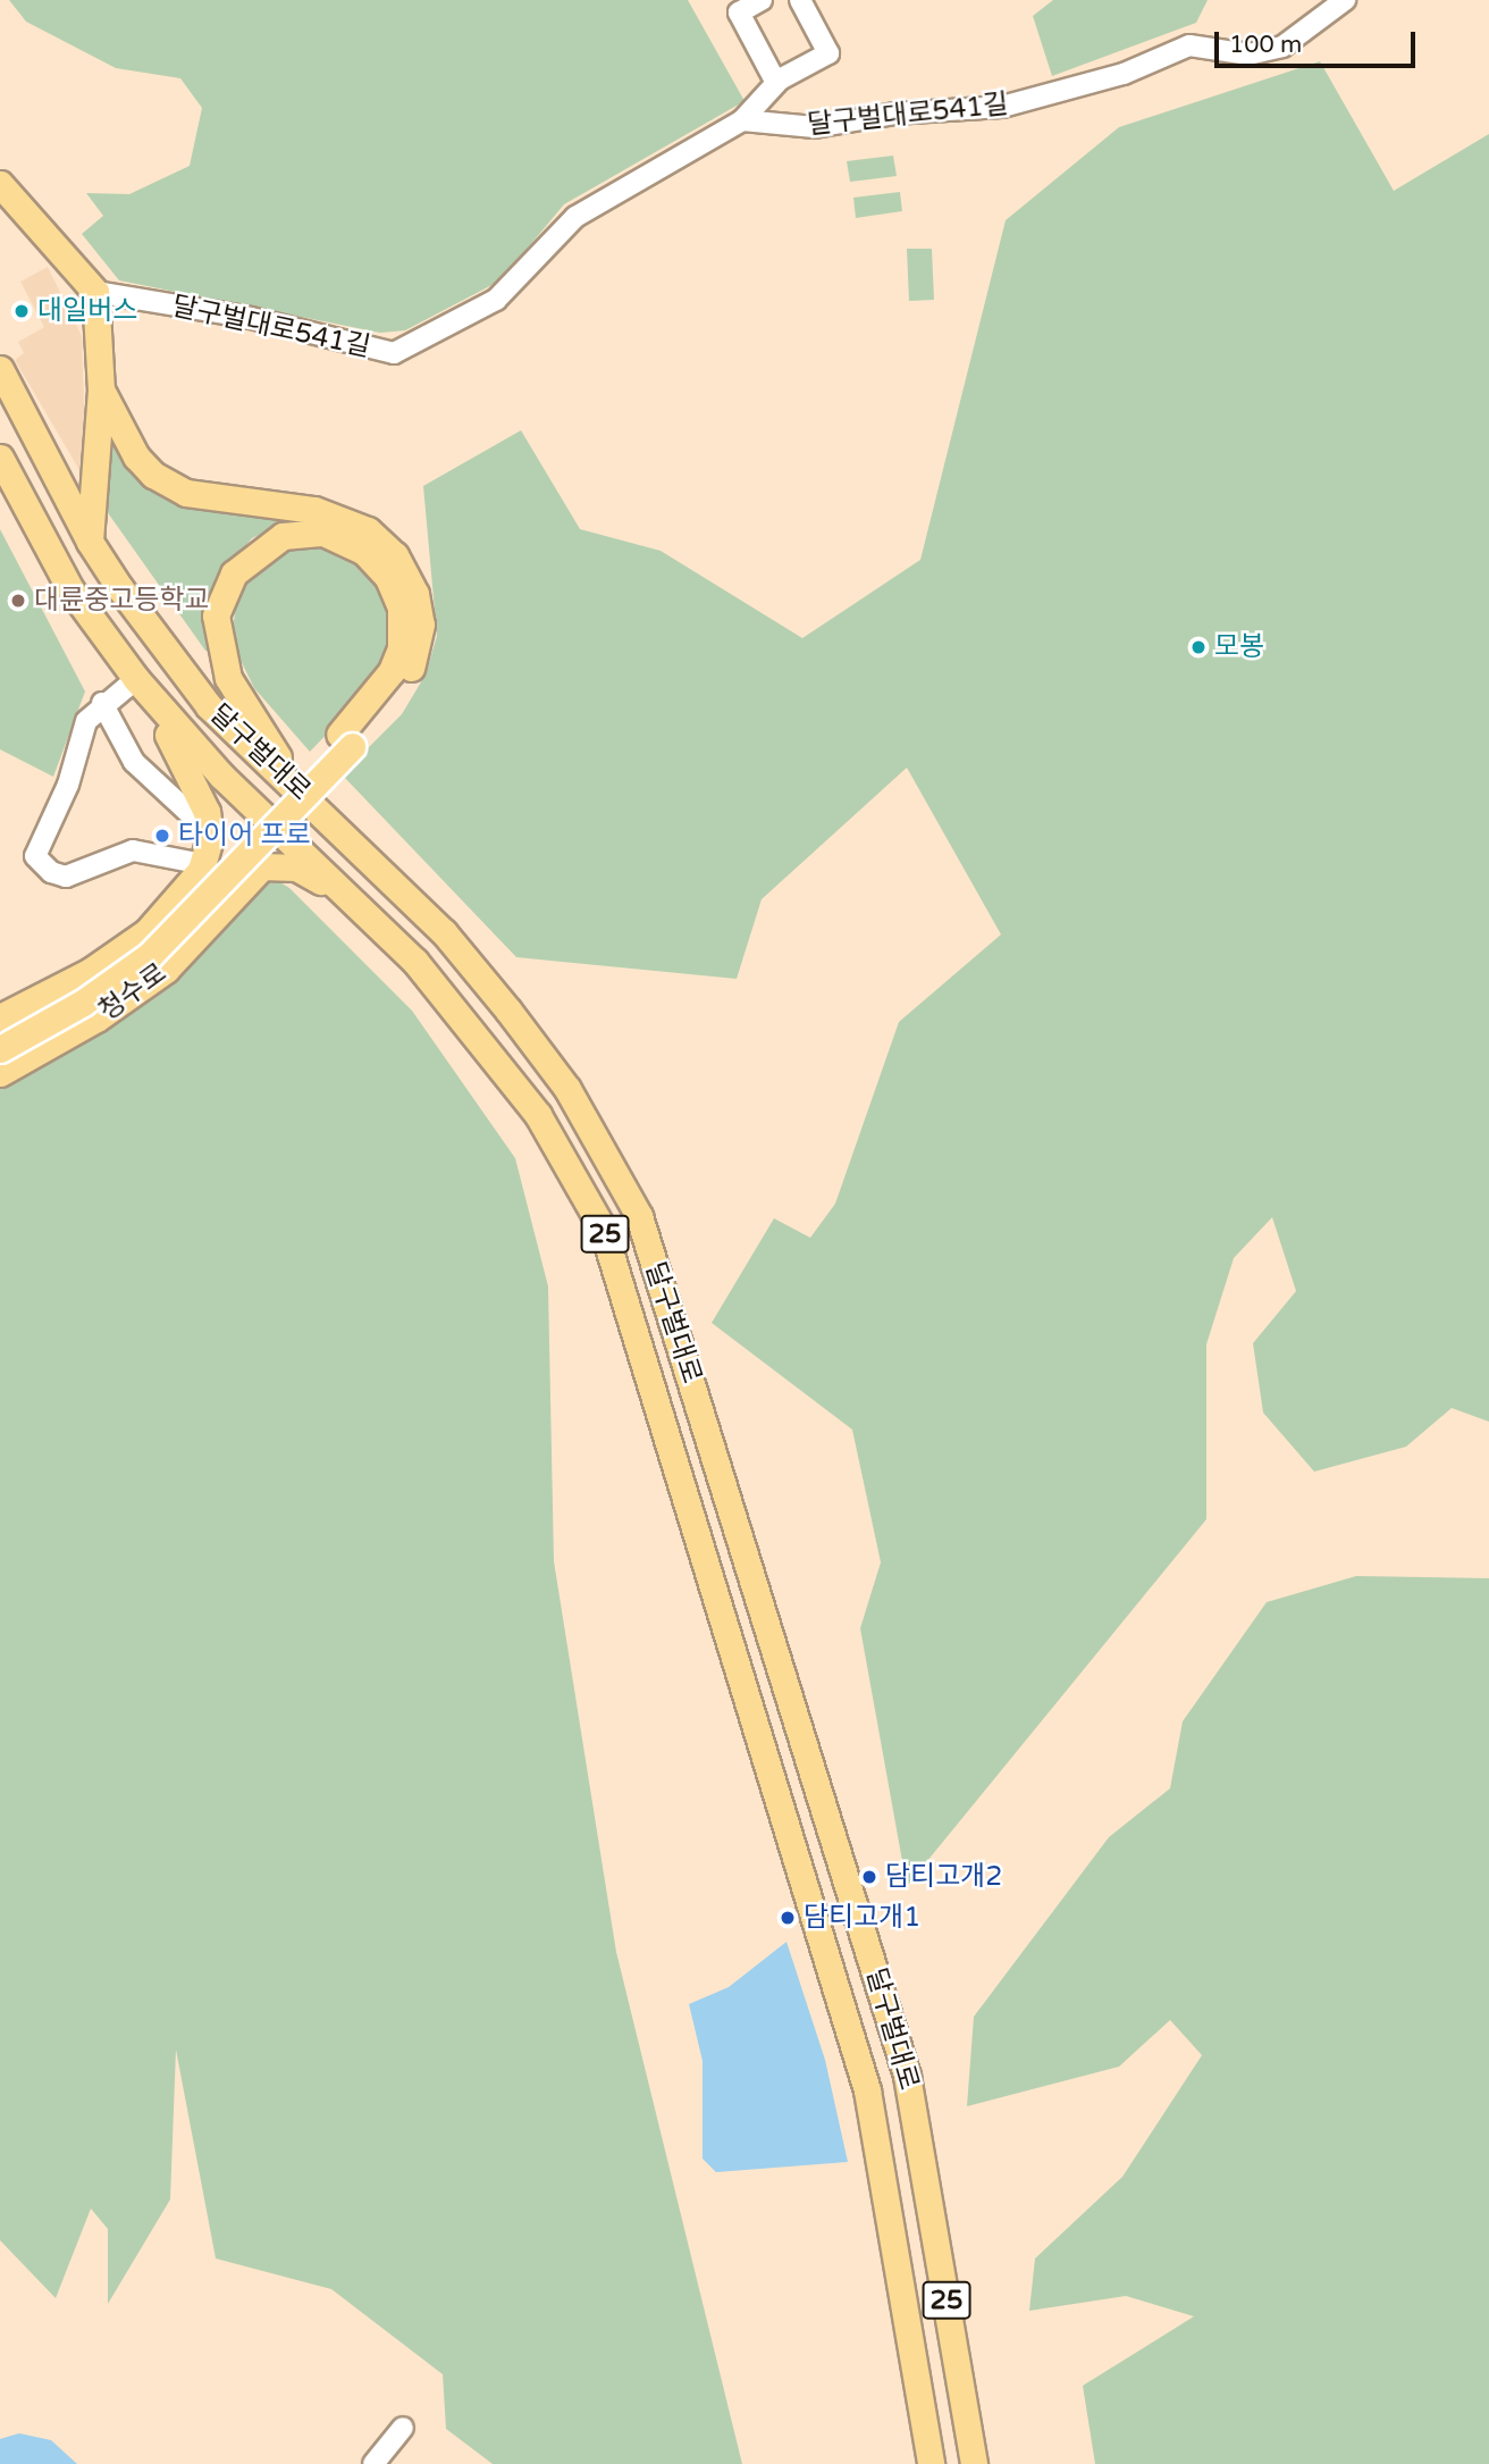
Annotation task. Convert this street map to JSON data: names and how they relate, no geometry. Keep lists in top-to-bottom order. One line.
{"streets":{"main road":["달구벌대로","청수로","25"],"street":["달구벌대로541길"]},"crossings":[["달구벌대로","청수로"]],"places":["대일버스","대륜중고등학교","모봉","타이어 프로","담티고개2","담티고개1"],"scale_bar":"100 m"}
